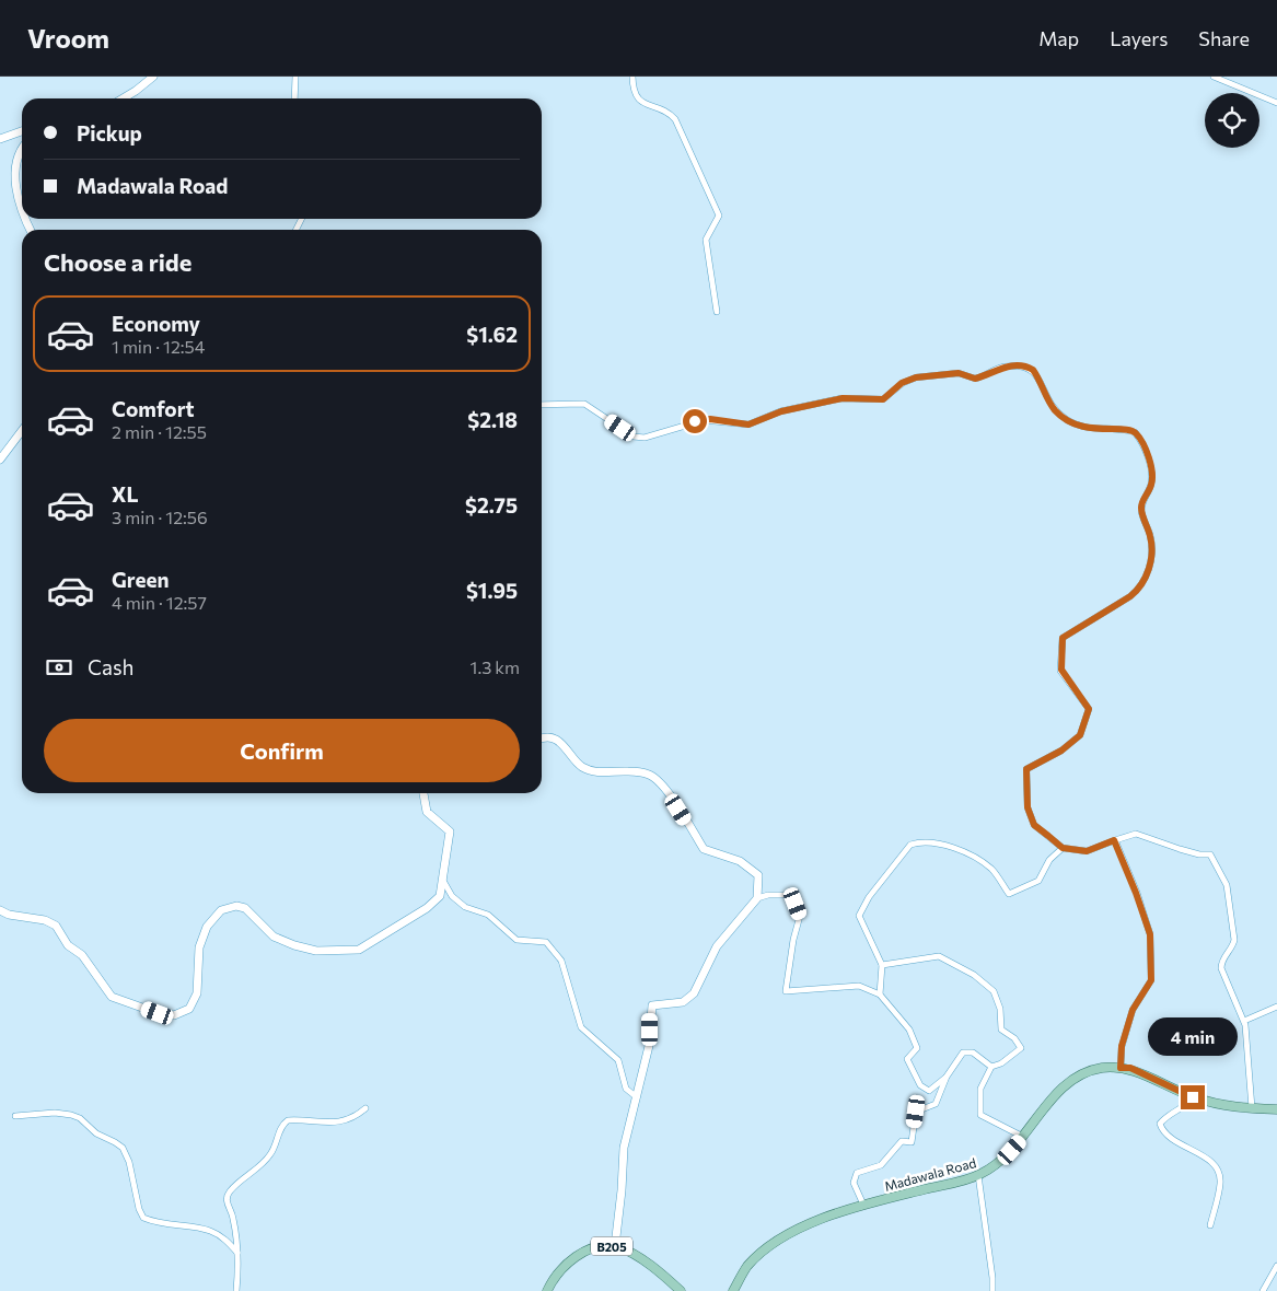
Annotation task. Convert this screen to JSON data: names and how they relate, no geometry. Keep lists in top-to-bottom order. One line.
{"streets":{"main road":["Madawala Road","B205"]},"page":{"header":"Vroom","nav":["Map","Layers","Share"],"banner":["Pickup","Madawala Road"],"heading":"Choose a ride","list":[{"name":"Economy","note":"1 min · 12:54","value":"$1.62"},{"name":"Comfort","note":"2 min · 12:55","value":"$2.18"},{"name":"XL","note":"3 min · 12:56","value":"$2.75"},{"name":"Green","note":"4 min · 12:57","value":"$1.95"}],"pay":["Cash","1.3 km"],"buttons":"Confirm","bubble":"4 min"}}
